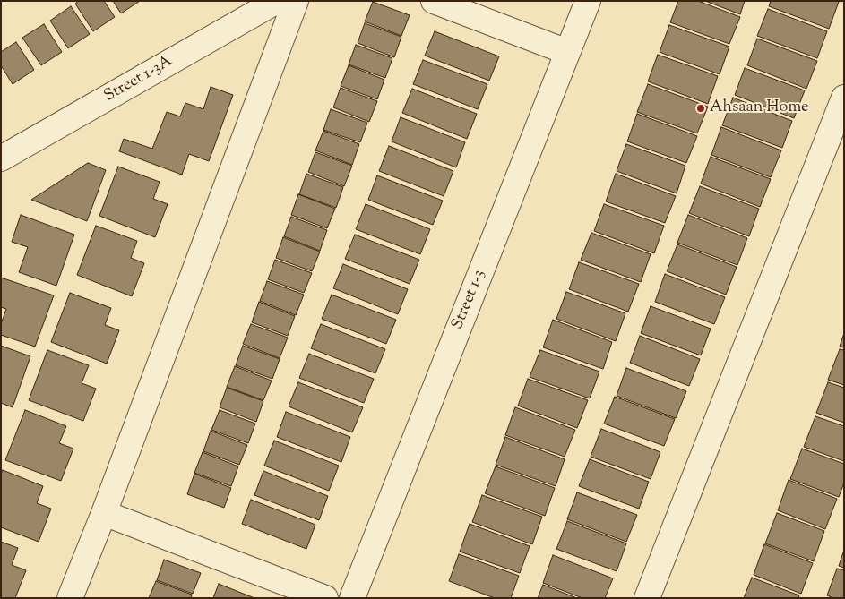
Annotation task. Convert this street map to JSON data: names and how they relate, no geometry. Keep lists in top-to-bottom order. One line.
{"streets":{"street":["Street 1-3A","Street 1-3"]},"places":["Ahsaan Home"]}
